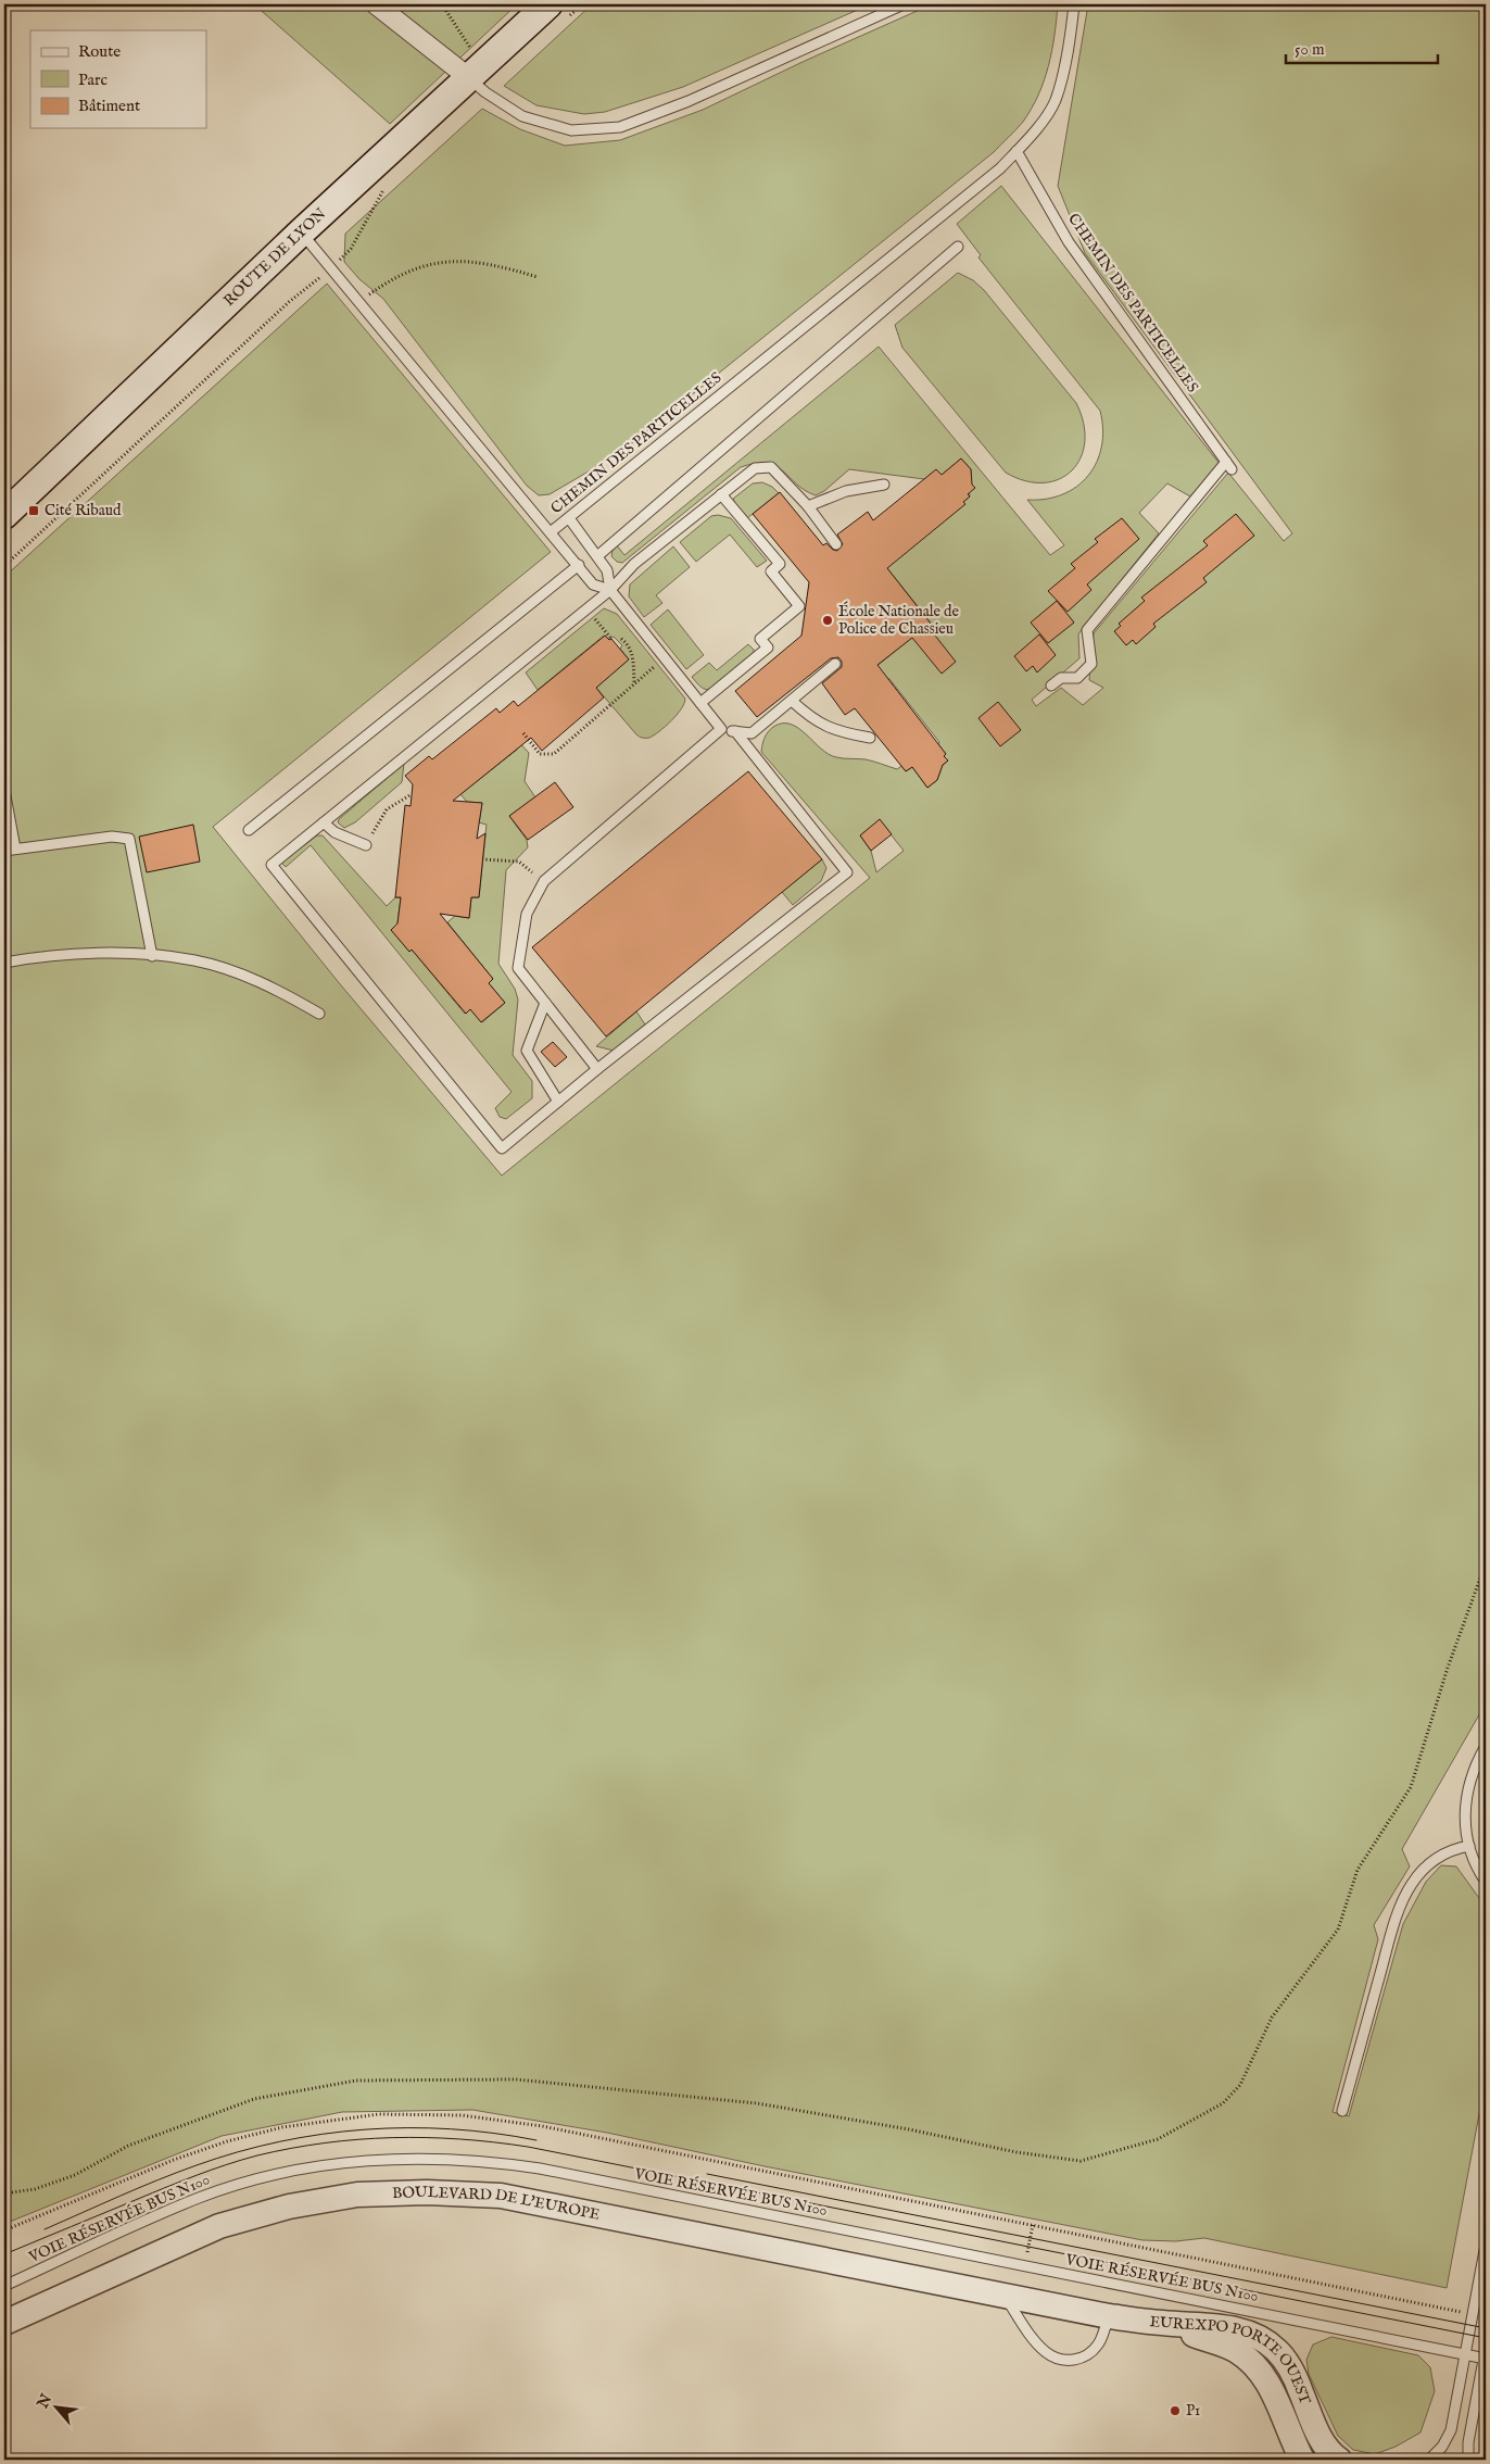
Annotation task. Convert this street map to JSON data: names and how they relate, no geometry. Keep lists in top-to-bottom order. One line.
{"streets":{"main road":["ROUTE DE LYON"],"street":["BOULEVARD DE L'EUROPE","EUREXPO PORTE OUEST"],"lane":["CHEMIN DES PARTICELLES","VOIE RÉSERVÉE BUS N100"]},"crossings":[["ROUTE DE LYON","CHEMIN DES PARTICELLES"],["BOULEVARD DE L'EUROPE","EUREXPO PORTE OUEST"]],"places":{"transit":["Cité Ribaud"],"other":["École Nationale de Police de Chassieu","P1"]},"legend":["Route","Parc","Bâtiment"],"scale_bar":"50 m","north":"top left"}
